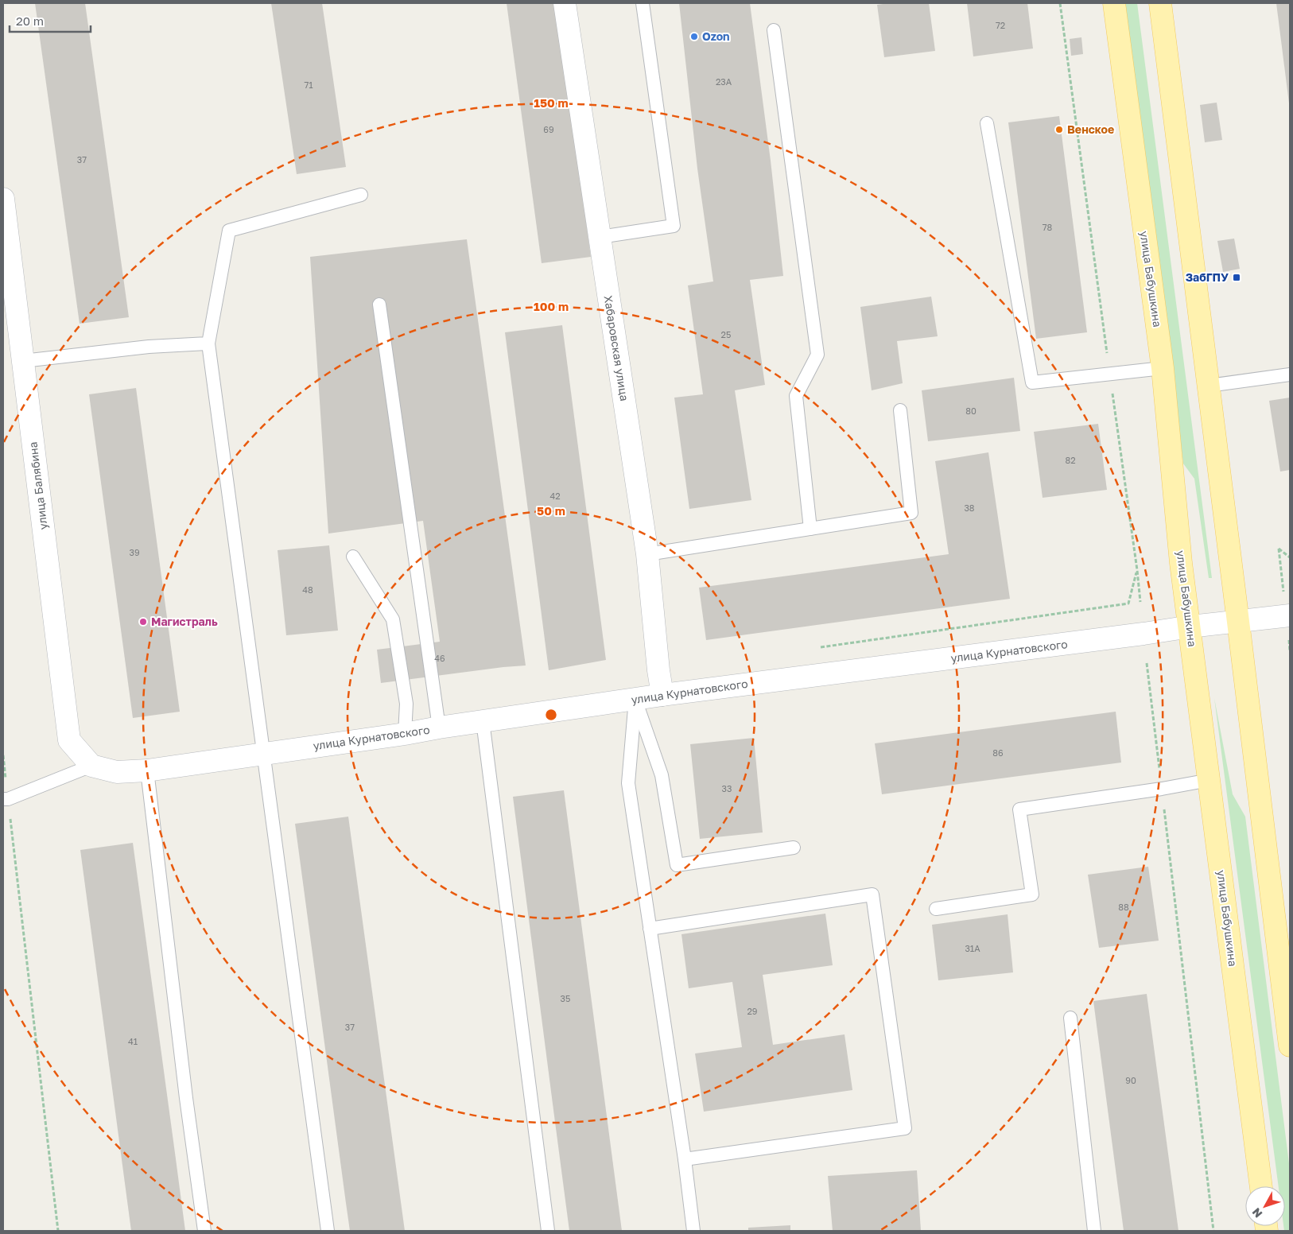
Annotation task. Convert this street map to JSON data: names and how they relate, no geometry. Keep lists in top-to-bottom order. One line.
{"streets":{"main road":["улица Бабушкина"],"street":["Хабаровская улица","улица Балябина","улица Курнатовского"]},"crossings":[["улица Бабушкина","улица Курнатовского"],["Хабаровская улица","улица Курнатовского"],["улица Балябина","улица Курнатовского"]],"places":{"other":["Ozon","Венское","Магистраль"],"transit":["ЗабГПУ"]},"house_numbers":["72","23А","71","69","37","78","25","80","82","42","38","39","48","46","86","33","88","31А","35","29","37","41","90"],"scale_bar":"20 m","north":"bottom left","rings":["150 m","100 m","50 m"]}
